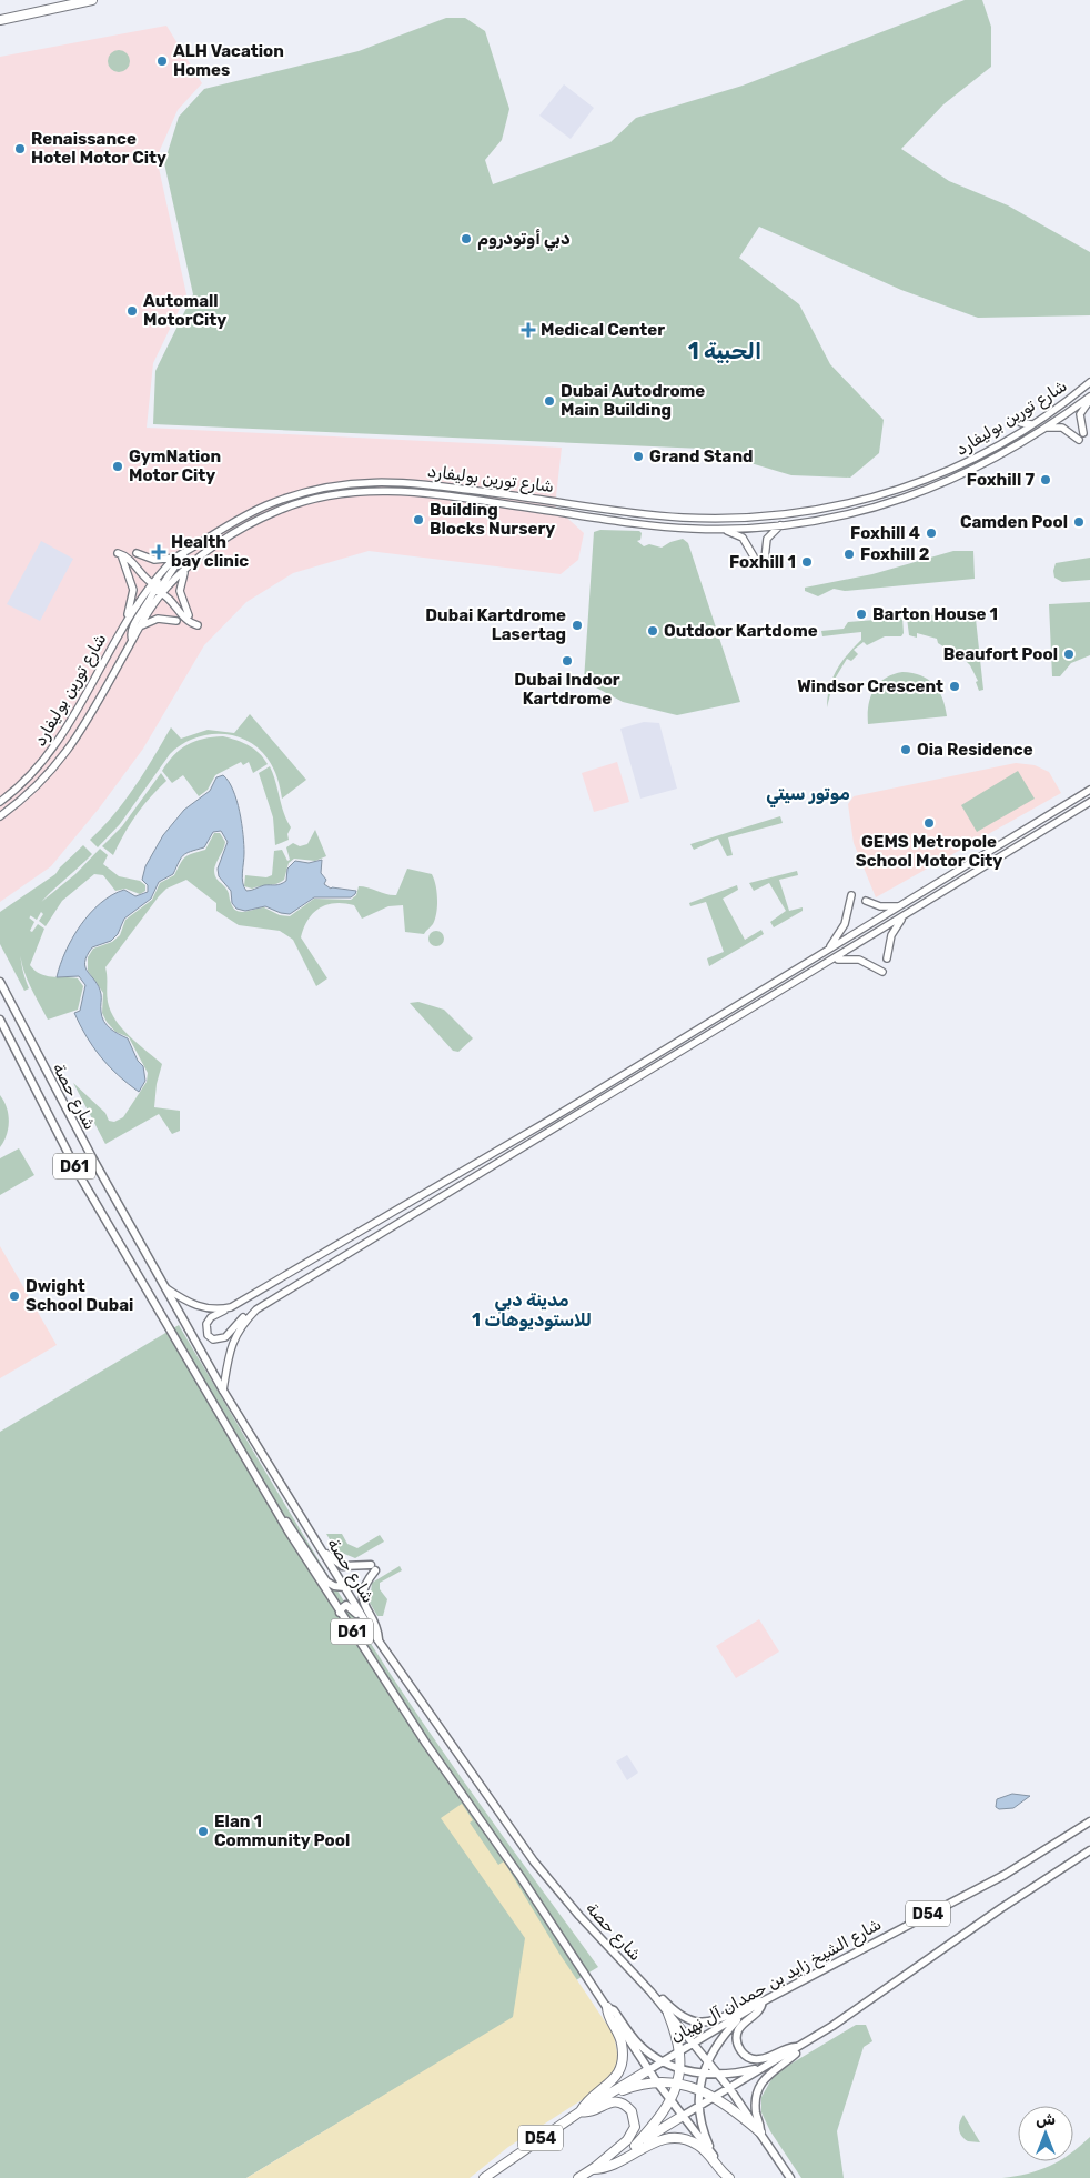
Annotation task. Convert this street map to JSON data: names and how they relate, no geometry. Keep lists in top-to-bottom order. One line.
{"streets":{"highway":["D54","شارع الشيخ زايد بن حمدان آل نهيان"],"main road":["شارع تورين بوليفارد","شارع حصة","D61"]},"crossings":[["شارع حصة","D54"],["شارع حصة","شارع الشيخ زايد بن حمدان آل نهيان"]],"districts":["الحبية 1","موتور سيتي","مدينة دبي للاستوديوهات 1"],"places":{"other":["ALH Vacation Homes","Renaissance Hotel Motor City","دبي أوتودروم","Automall MotorCity","Dubai Autodrome Main Building","Grand Stand","GymNation Motor City","Foxhill 7","Building Blocks Nursery","Camden Pool","Foxhill 4","Foxhill 2","Foxhill 1","Barton House 1","Dubai Kartdrome Lasertag","Outdoor Kartdome","Beaufort Pool","Dubai Indoor Kartdrome","Windsor Crescent","Oia Residence","GEMS Metropole School Motor City","Dwight School Dubai","Elan 1 Community Pool"],"health":["Medical Center","Health bay clinic"]},"north":"top"}
